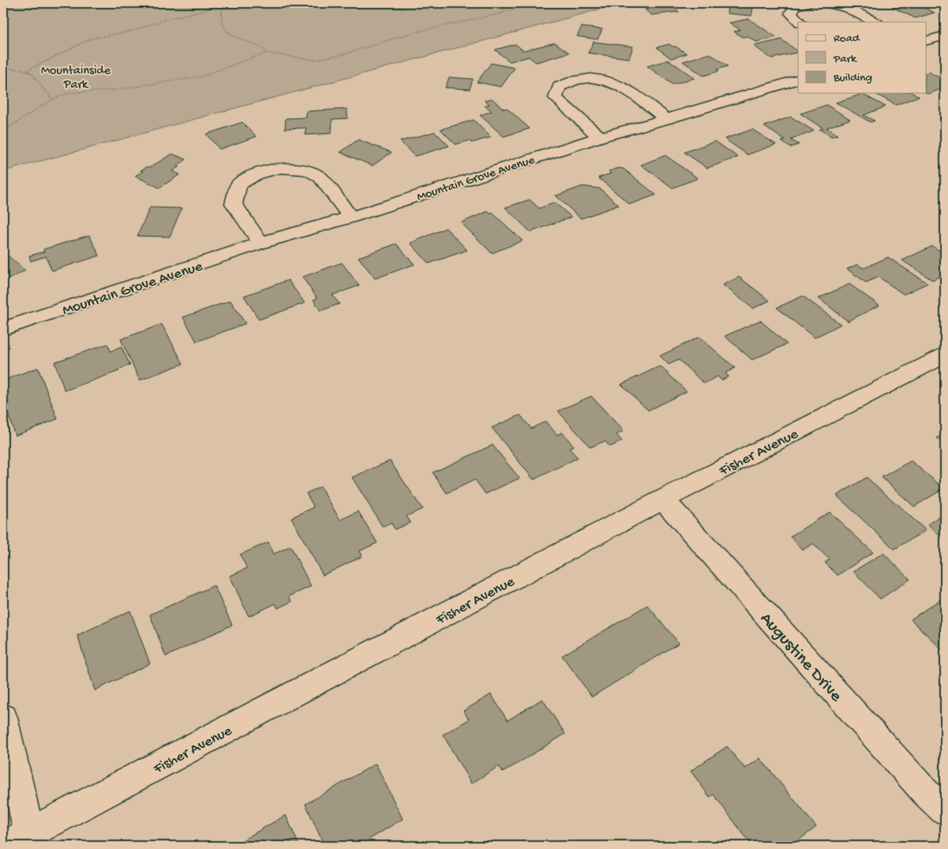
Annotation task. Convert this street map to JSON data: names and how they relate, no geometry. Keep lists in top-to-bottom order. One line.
{"streets":{"street":["Mountain Grove Avenue","Fisher Avenue","Augustine Drive"]},"crossings":[["Fisher Avenue","Augustine Drive"]],"parks":["Mountainside Park"],"legend":["Road","Park","Building"]}
